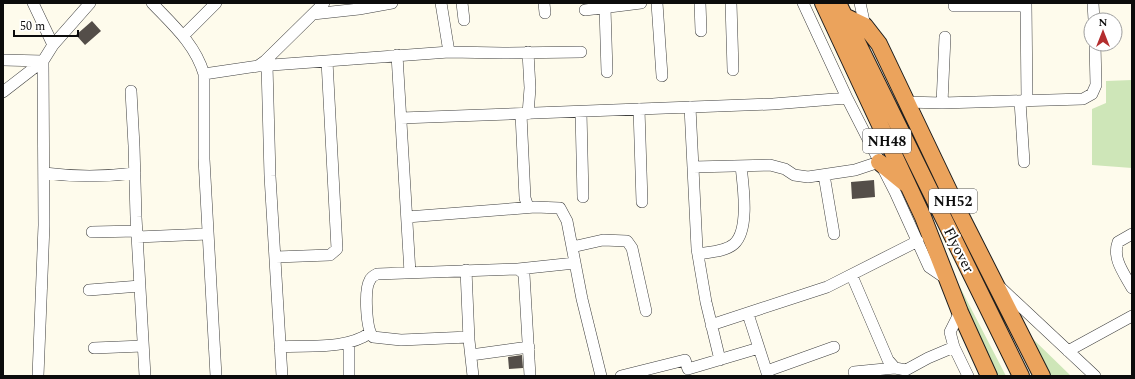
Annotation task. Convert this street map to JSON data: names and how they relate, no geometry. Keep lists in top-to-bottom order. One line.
{"streets":{"highway":["NH48","NH52","Flyover"]},"scale_bar":"50 m","north":"top"}
